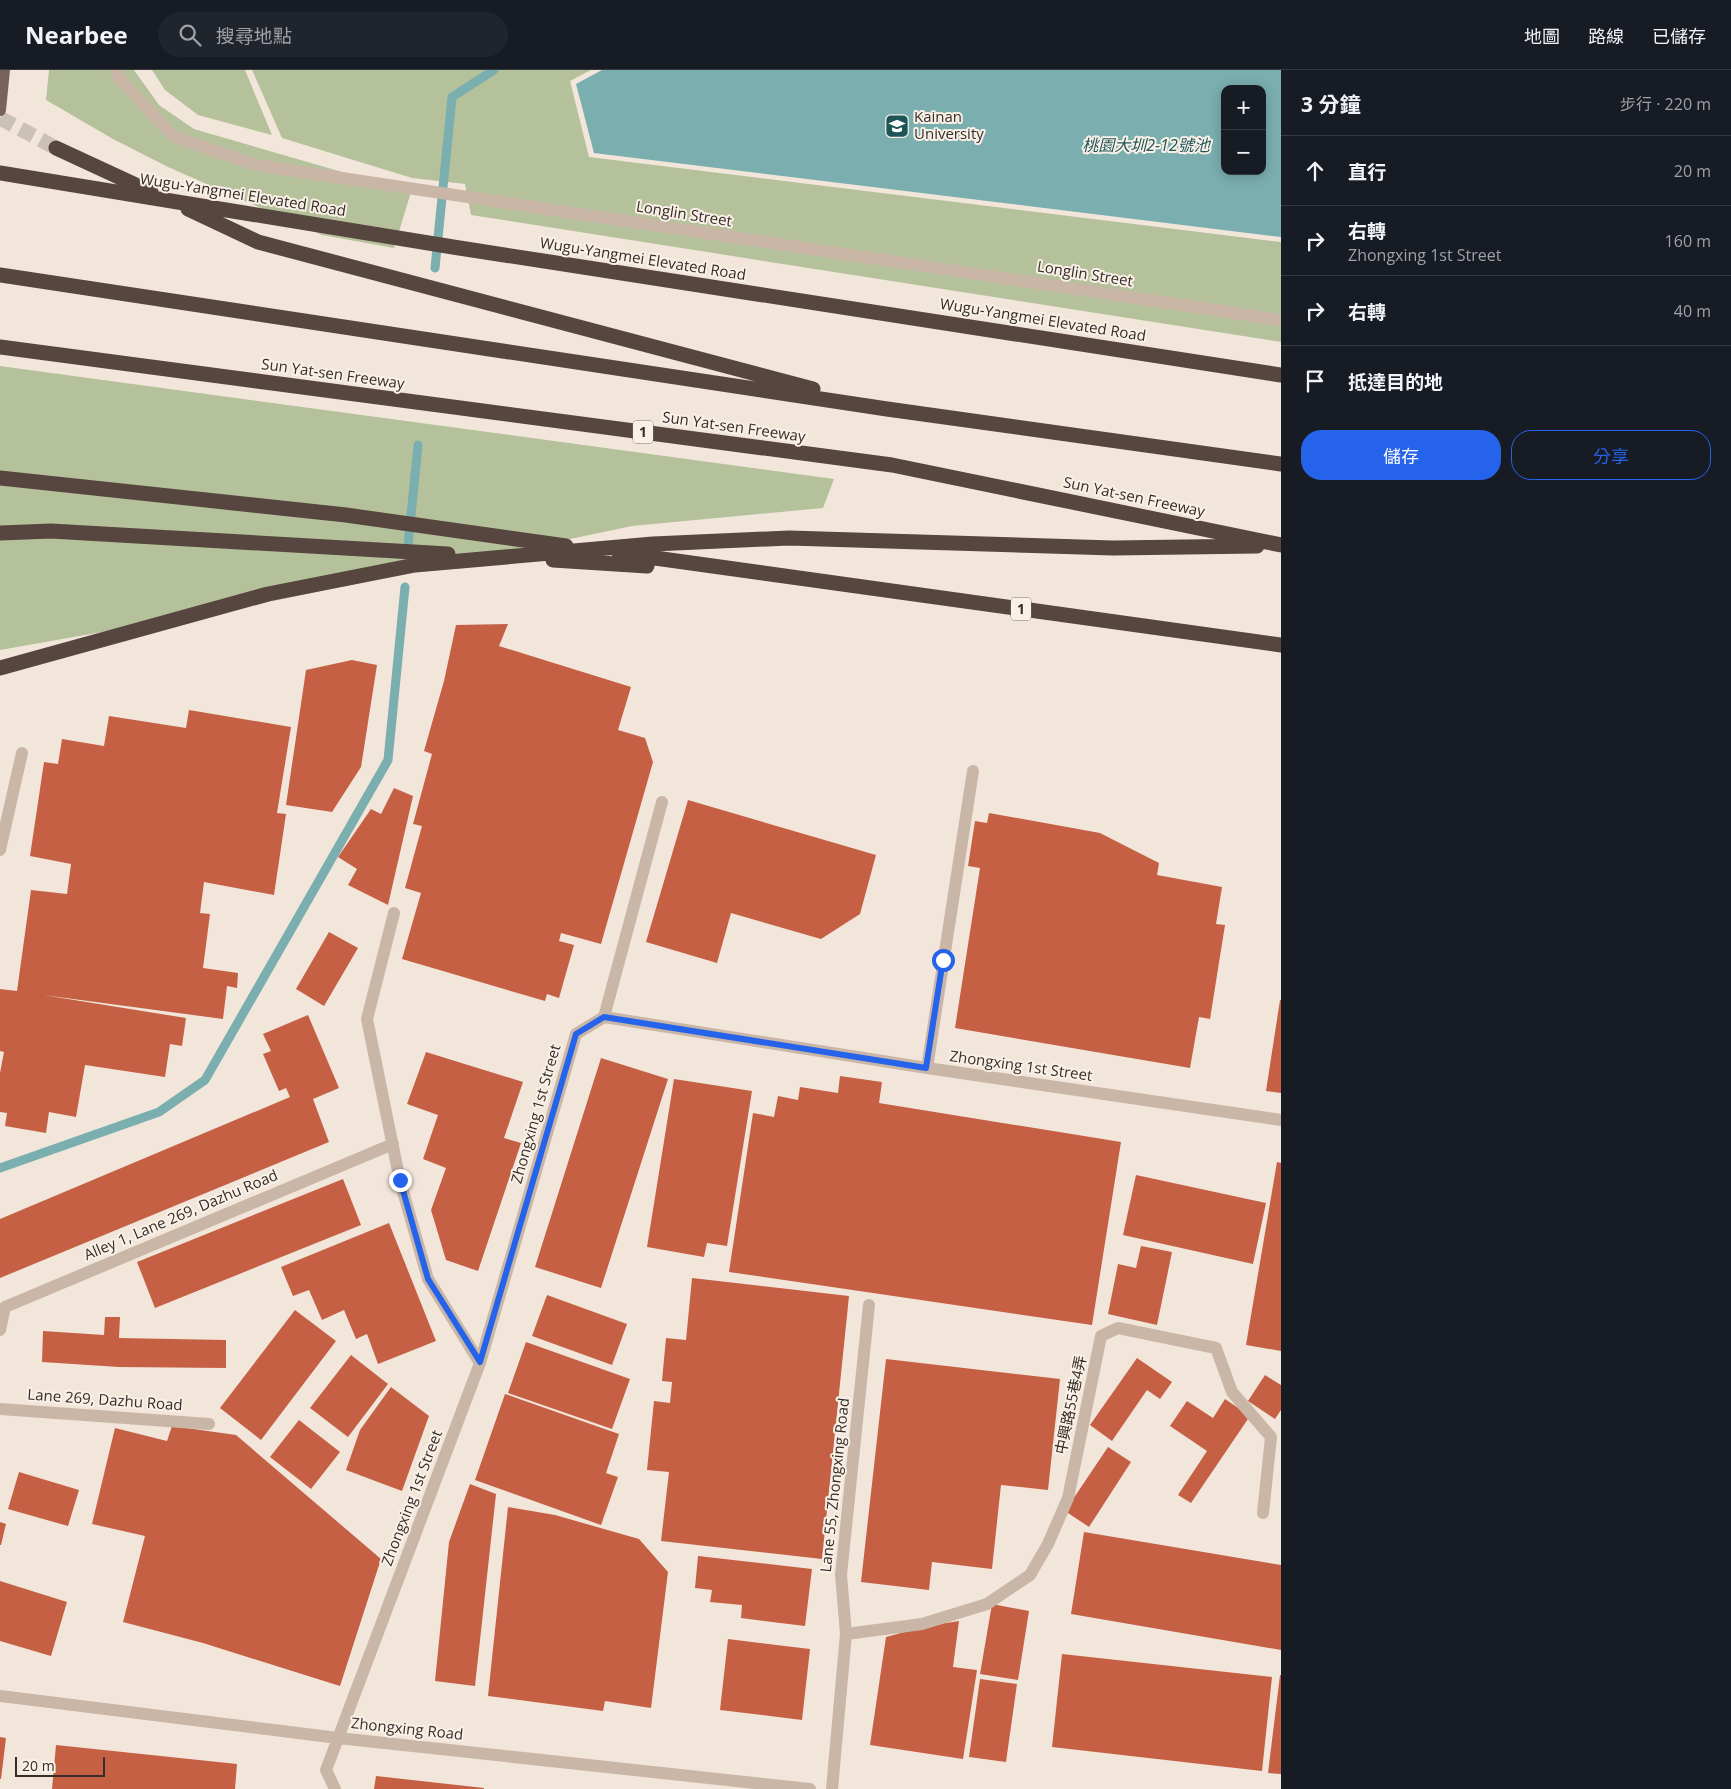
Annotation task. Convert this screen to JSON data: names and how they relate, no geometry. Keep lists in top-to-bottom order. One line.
{"streets":{"highway":["Wugu-Yangmei Elevated Road","Sun Yat-sen Freeway","1"],"street":["Longlin Street","Zhongxing 1st Street","Alley 1, Lane 269, Dazhu Road","Lane 269, Dazhu Road","中興路55巷4弄","Lane 55, Zhongxing Road","Zhongxing Road"]},"crossings":[["Zhongxing 1st Street","Zhongxing Road"],["中興路55巷4弄","Lane 55, Zhongxing Road"]],"water":["桃園大圳2-12號池"],"places":{"school or university":["Kainan University"]},"scale_bar":"20 m","page":{"header":"Nearbee","search":"搜尋地點","nav":["地圖","路線","已儲存"],"heading":["3 分鐘","步行 · 220 m"],"map_buttons":["+","−"],"list":[["直行","20 m"],["右轉","Zhongxing 1st Street","160 m"],["右轉","40 m"],"抵達目的地"],"buttons":["儲存","分享"],"scale":"20 m"}}
